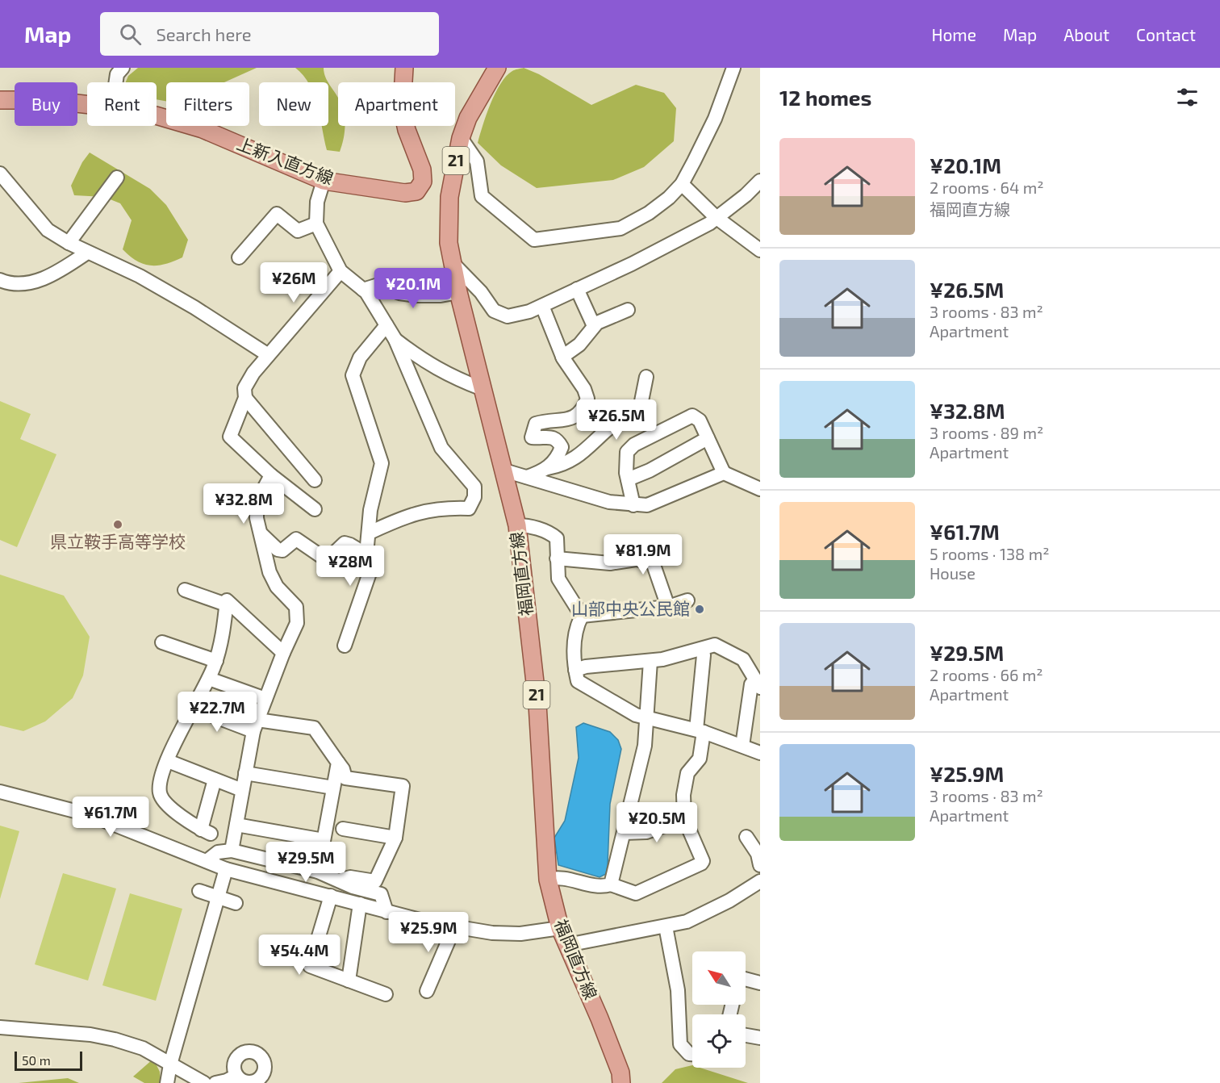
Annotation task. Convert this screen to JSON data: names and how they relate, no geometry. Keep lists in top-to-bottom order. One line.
{"streets":{"main road":["21","上新入直方線","福岡直方線"]},"places":["県立鞍手高等学校","山部中央公民館"],"scale_bar":"50 m","north":"top left","page":{"header":"Map","search":"Search here","nav":["Home","Map","About","Contact"],"heading":"12 homes","chip":["Buy","Rent","Filters","New","Apartment"],"list":[{"name":"¥20.1M","note":"2 rooms · 64 m² · 福岡直方線"},{"name":"¥26.5M","note":"3 rooms · 83 m² · Apartment"},{"name":"¥32.8M","note":"3 rooms · 89 m² · Apartment"},{"name":"¥61.7M","note":"5 rooms · 138 m² · House"},{"name":"¥29.5M","note":"2 rooms · 66 m² · Apartment"},{"name":"¥25.9M","note":"3 rooms · 83 m² · Apartment"}],"price":["¥26M","¥20.1M","¥26.5M","¥32.8M","¥81.9M","¥28M","¥22.7M","¥61.7M","¥20.5M","¥29.5M","¥25.9M","¥54.4M"],"scale":"50 m"}}
